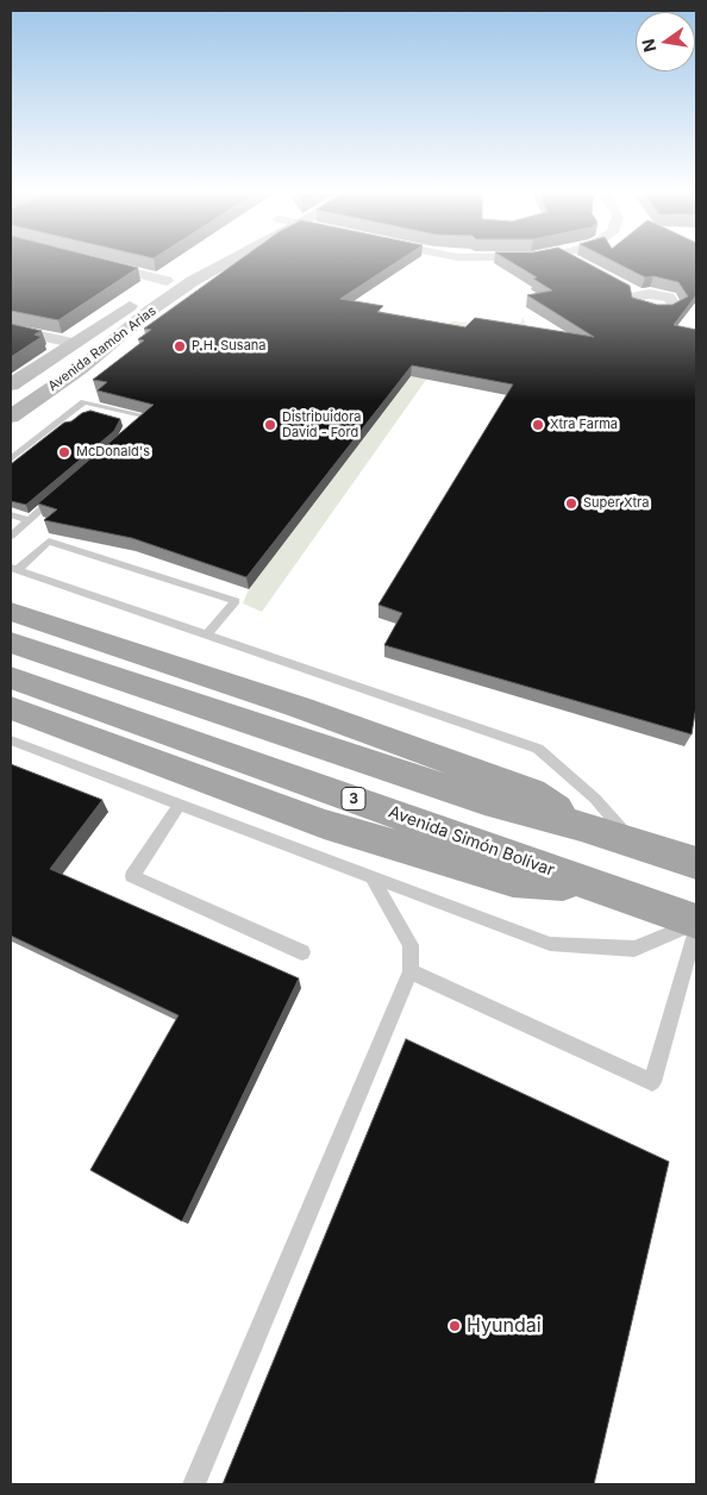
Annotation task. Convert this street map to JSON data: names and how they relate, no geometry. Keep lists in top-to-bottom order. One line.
{"streets":{"main road":["Avenida Ramón Arias","3","Avenida Simón Bolívar"]},"places":["P.H. Susana","Distribuidora David - Ford","Xtra Farma","McDonald's","Super Xtra","Hyundai"],"north":"left"}
